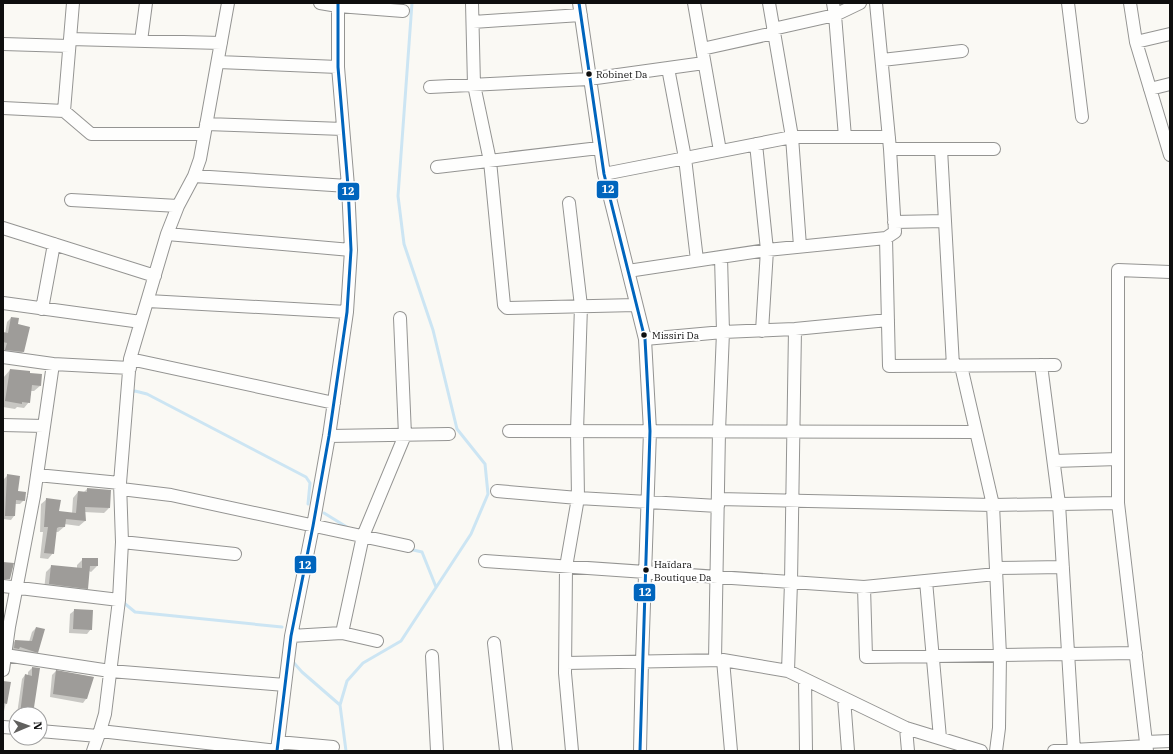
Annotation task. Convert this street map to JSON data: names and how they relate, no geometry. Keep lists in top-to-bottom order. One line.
{"places":["Robinet Da","Missiri Da","Haïdara Boutique Da"],"lines":["transit line 12"],"north":"right"}
